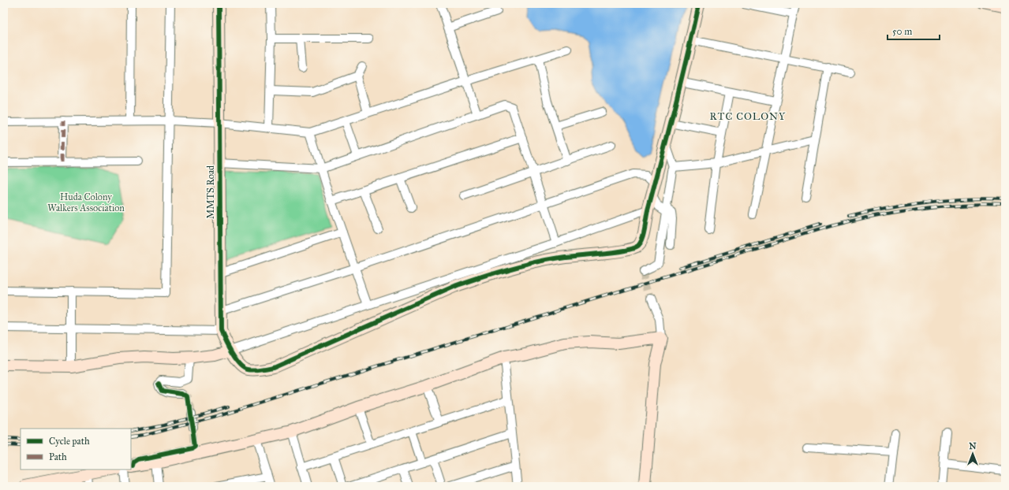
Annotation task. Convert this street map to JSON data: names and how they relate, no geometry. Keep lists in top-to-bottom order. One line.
{"streets":{"street":["MMTS Road"]},"districts":["RTC COLONY"],"parks":["Huda Colony Walkers Association"],"legend":["Cycle path","Path"],"scale_bar":"50 m","north":"top"}
